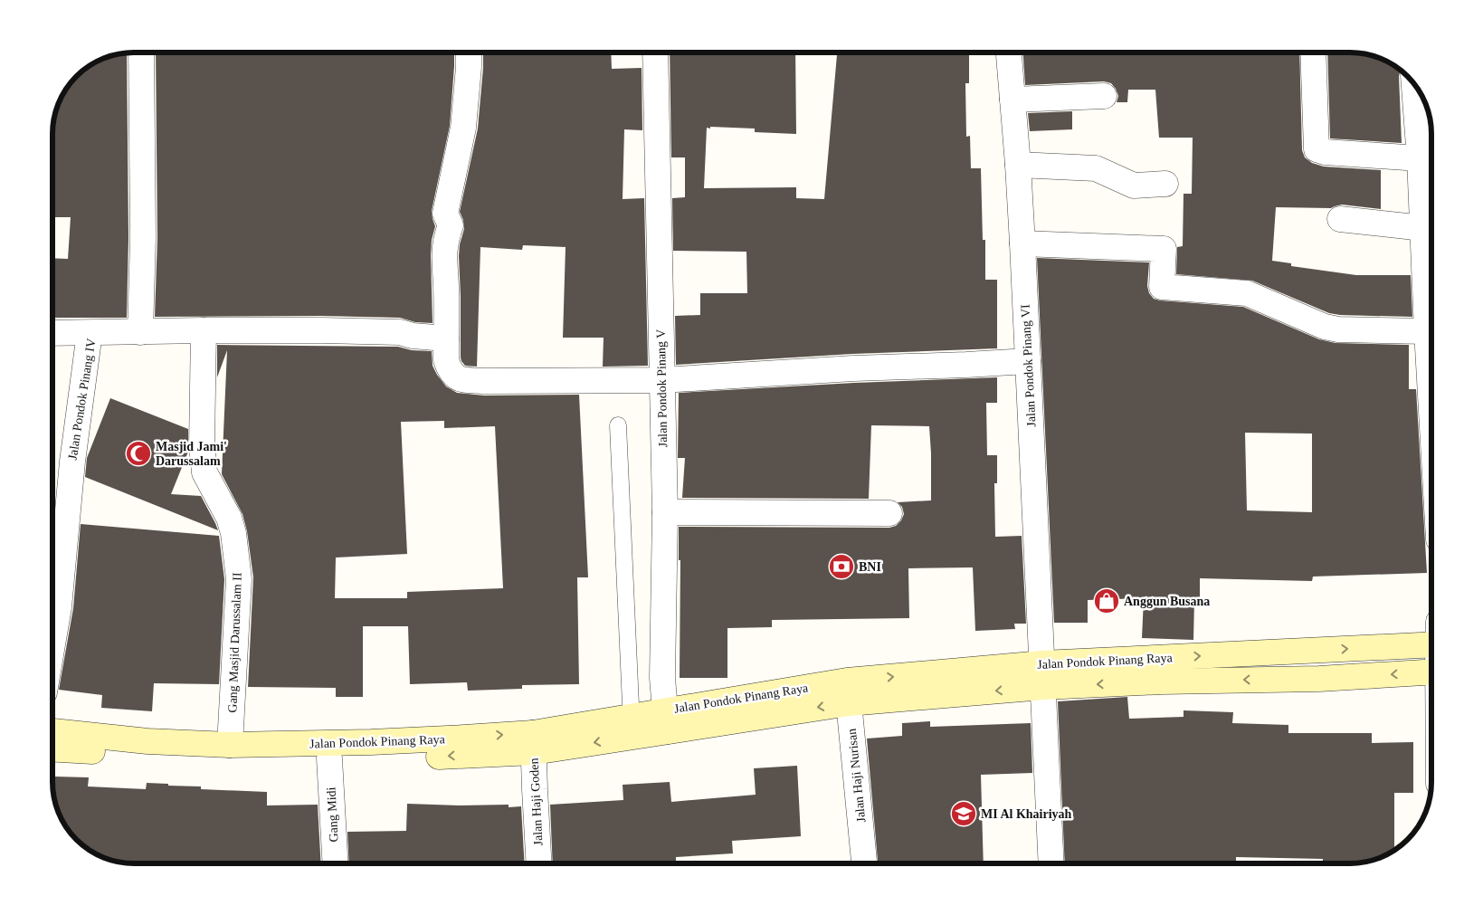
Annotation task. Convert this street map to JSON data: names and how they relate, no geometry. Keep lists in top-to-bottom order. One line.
{"streets":{"main road":["Jalan Pondok Pinang Raya"],"street":["Jalan Pondok Pinang VI","Jalan Pondok Pinang V","Jalan Pondok Pinang IV","Gang Masjid Darussalam II","Jalan Haji Nurisan","Jalan Haji Goden","Gang Midi"]},"crossings":[["Jalan Pondok Pinang VI","Jalan Pondok Pinang Raya"],["Jalan Pondok Pinang V","Jalan Pondok Pinang Raya"],["Gang Masjid Darussalam II","Jalan Pondok Pinang Raya"],["Jalan Pondok Pinang Raya","Jalan Haji Nurisan"],["Jalan Pondok Pinang Raya","Jalan Haji Goden"],["Jalan Pondok Pinang Raya","Gang Midi"]],"places":{"mosque":["Masjid Jami' Darussalam"],"bank":["BNI"],"shop":["Anggun Busana"],"school or university":["MI Al Khairiyah"]}}
